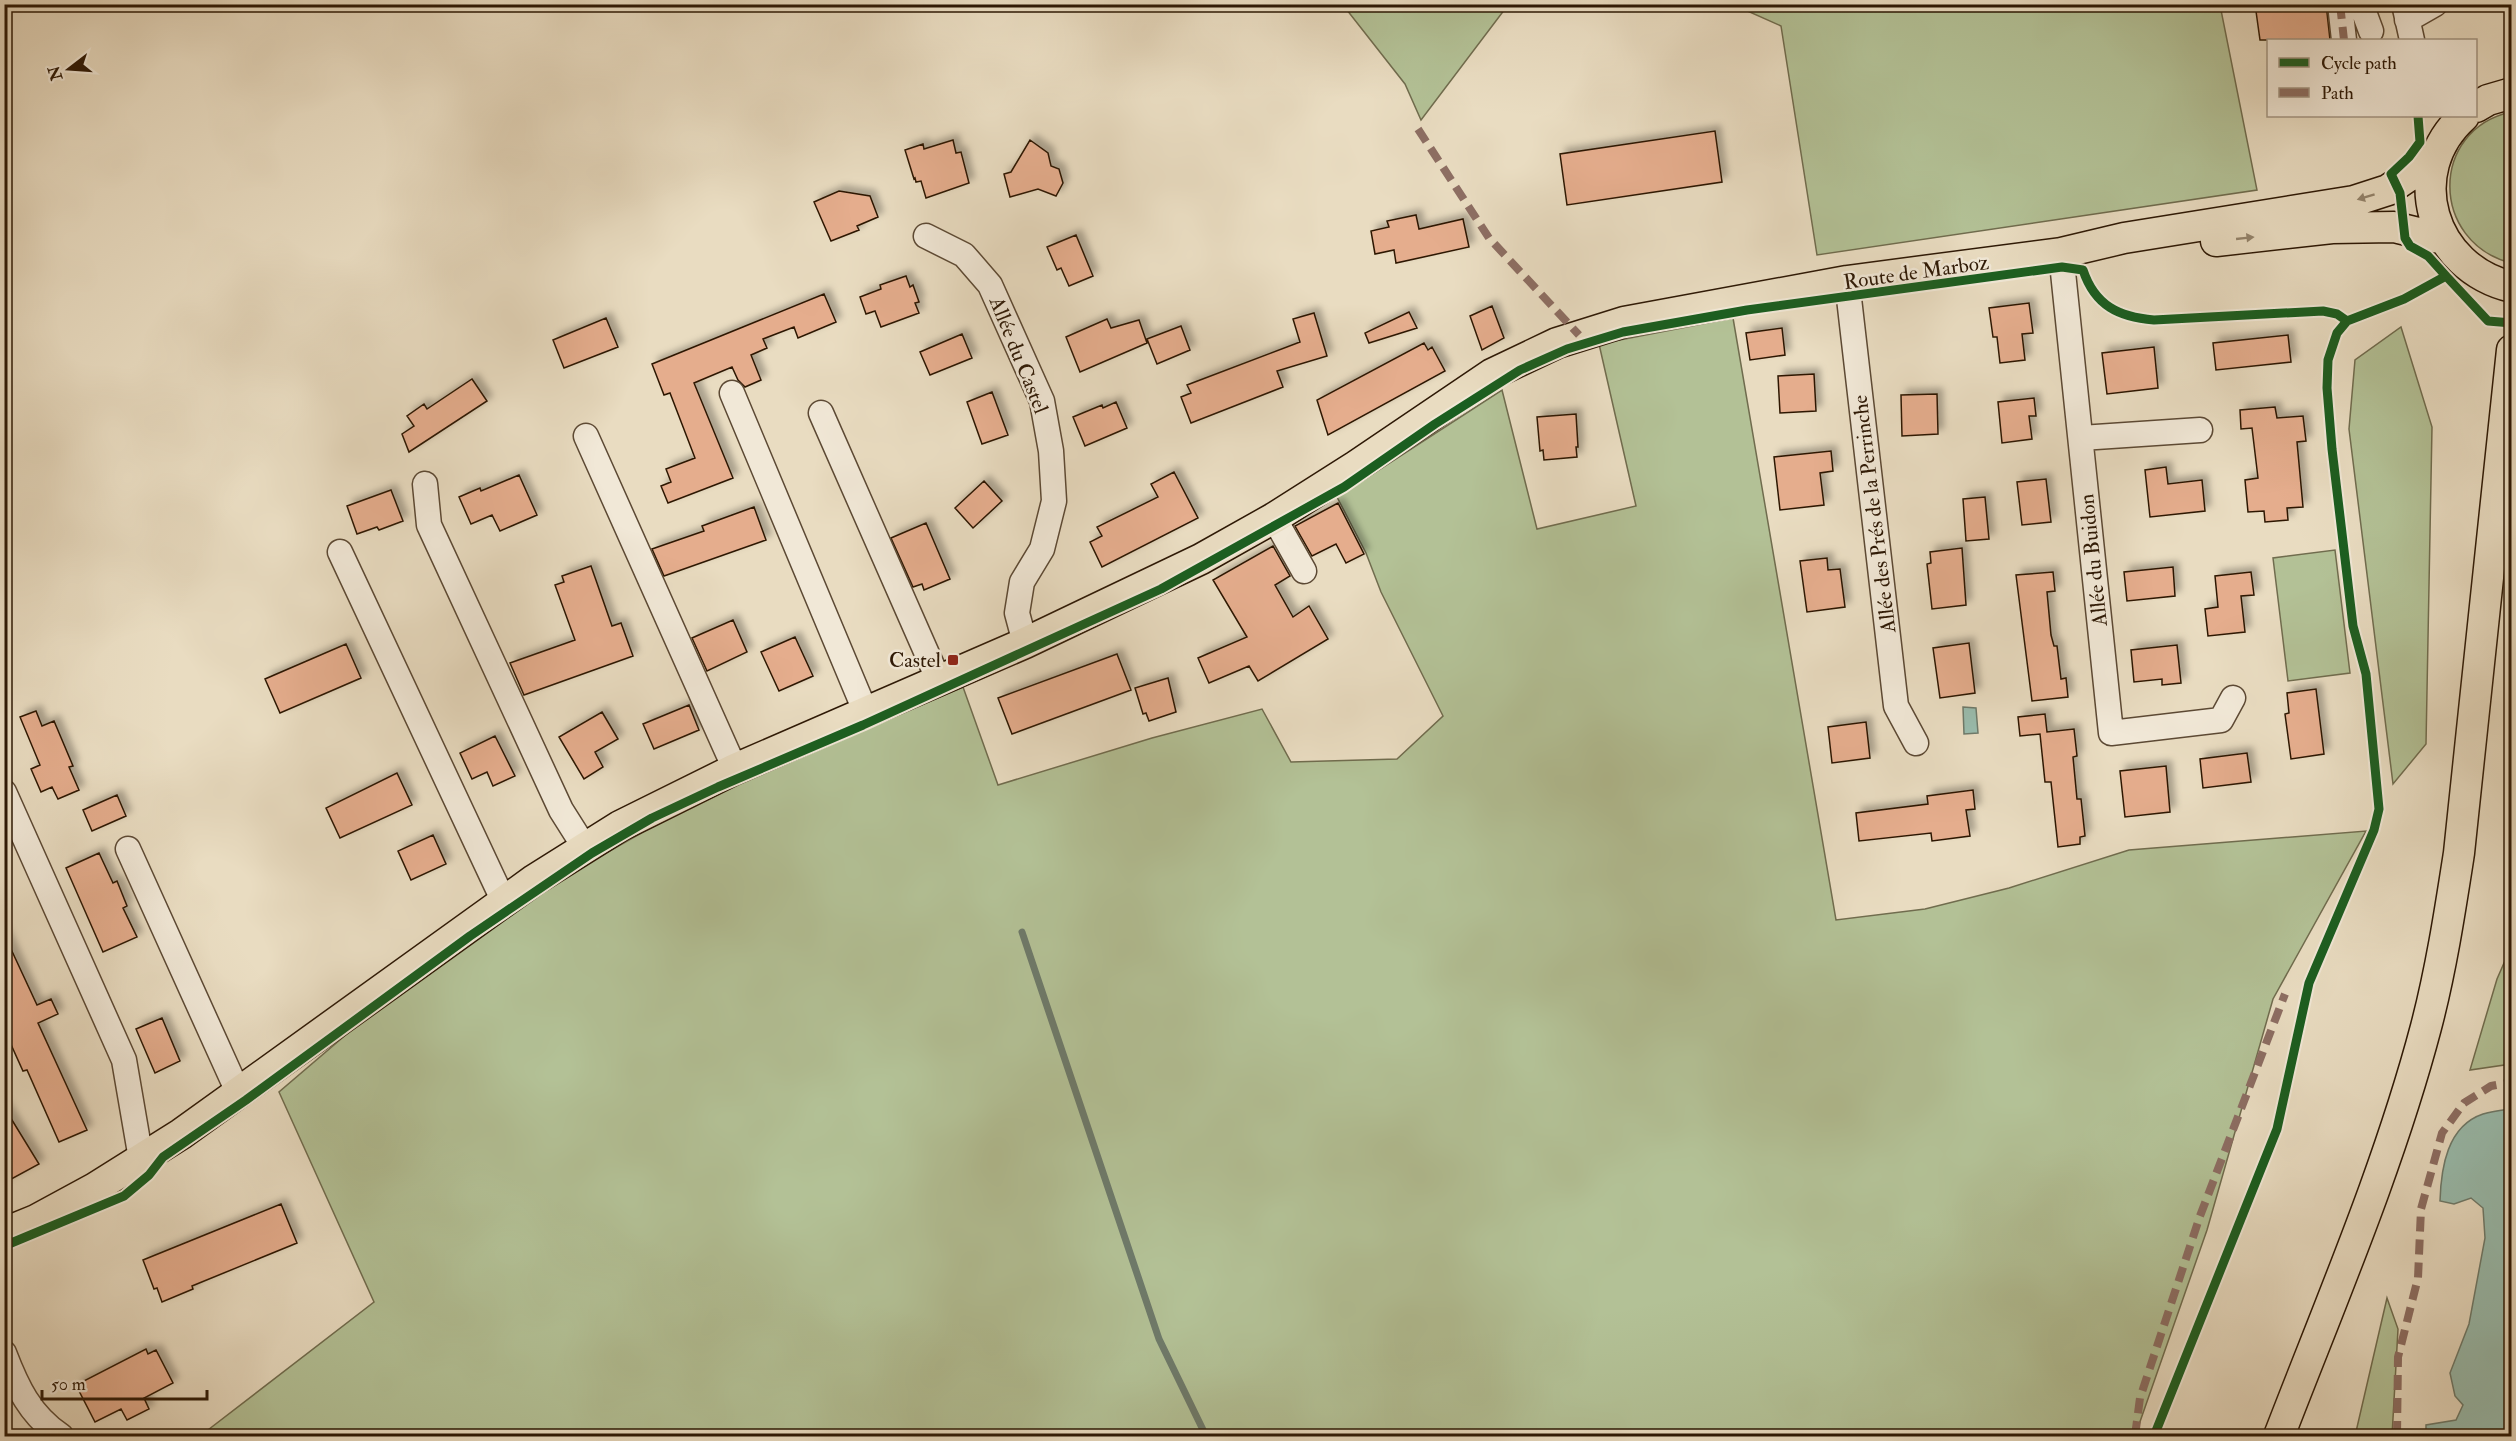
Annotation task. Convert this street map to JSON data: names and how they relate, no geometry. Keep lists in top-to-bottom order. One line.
{"streets":{"main road":["Route de Marboz"],"street":["Allée du Castel","Allée des Prés de la Perrinche","Allée du Buidon"]},"crossings":[["Route de Marboz","Allée du Castel"],["Route de Marboz","Allée des Prés de la Perrinche"],["Route de Marboz","Allée du Buidon"]],"places":{"transit":["Castel"]},"legend":["Cycle path","Path"],"scale_bar":"50 m","north":"left"}
